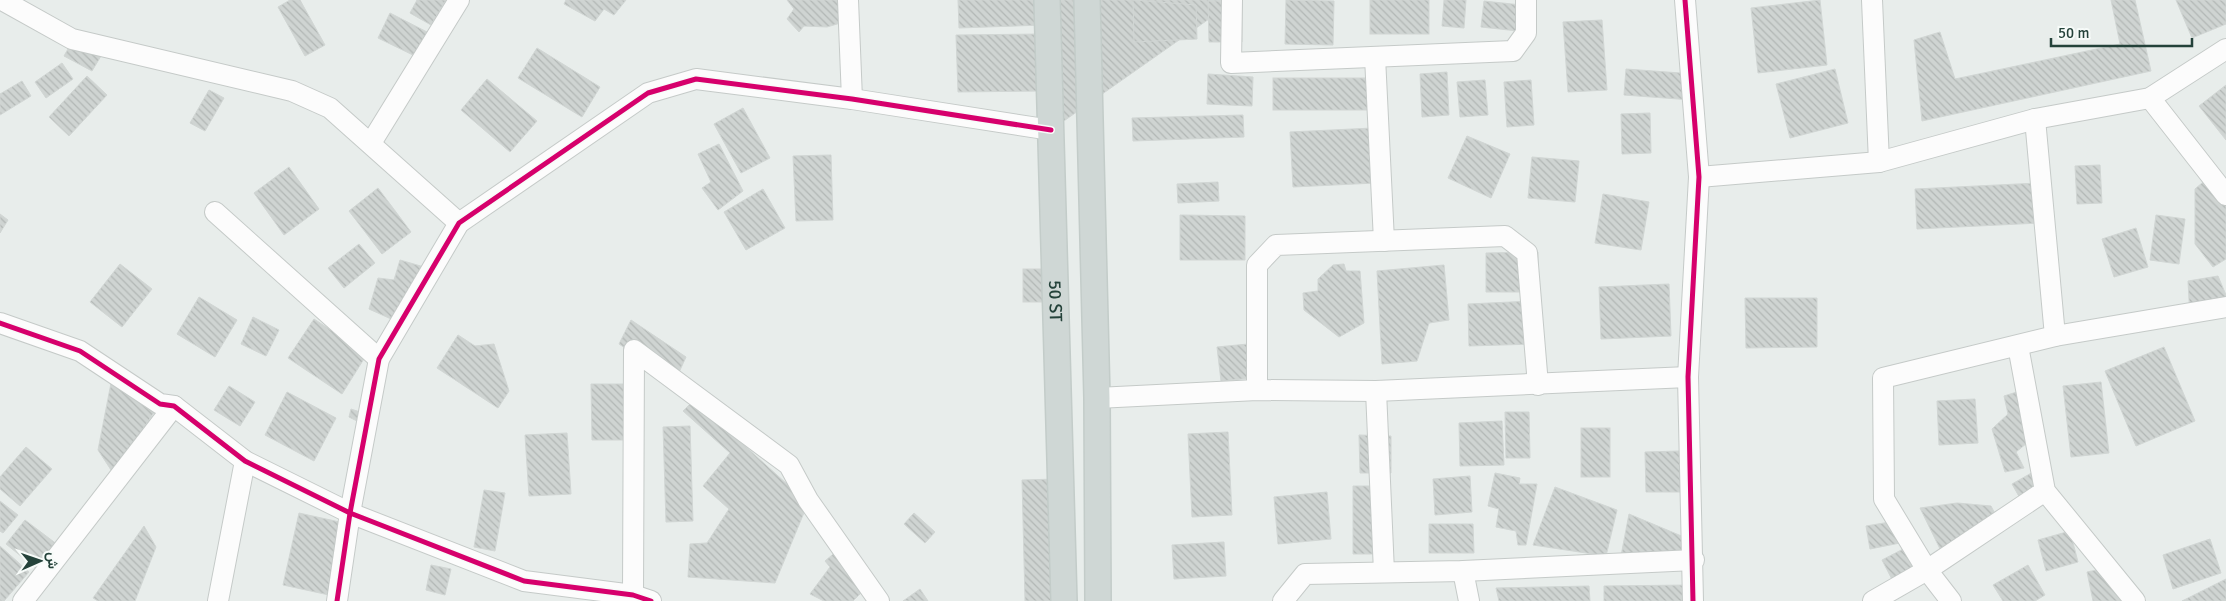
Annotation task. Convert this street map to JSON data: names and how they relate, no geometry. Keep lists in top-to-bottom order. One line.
{"streets":{"main road":["50 ST"]},"scale_bar":"50 m","north":"right"}
